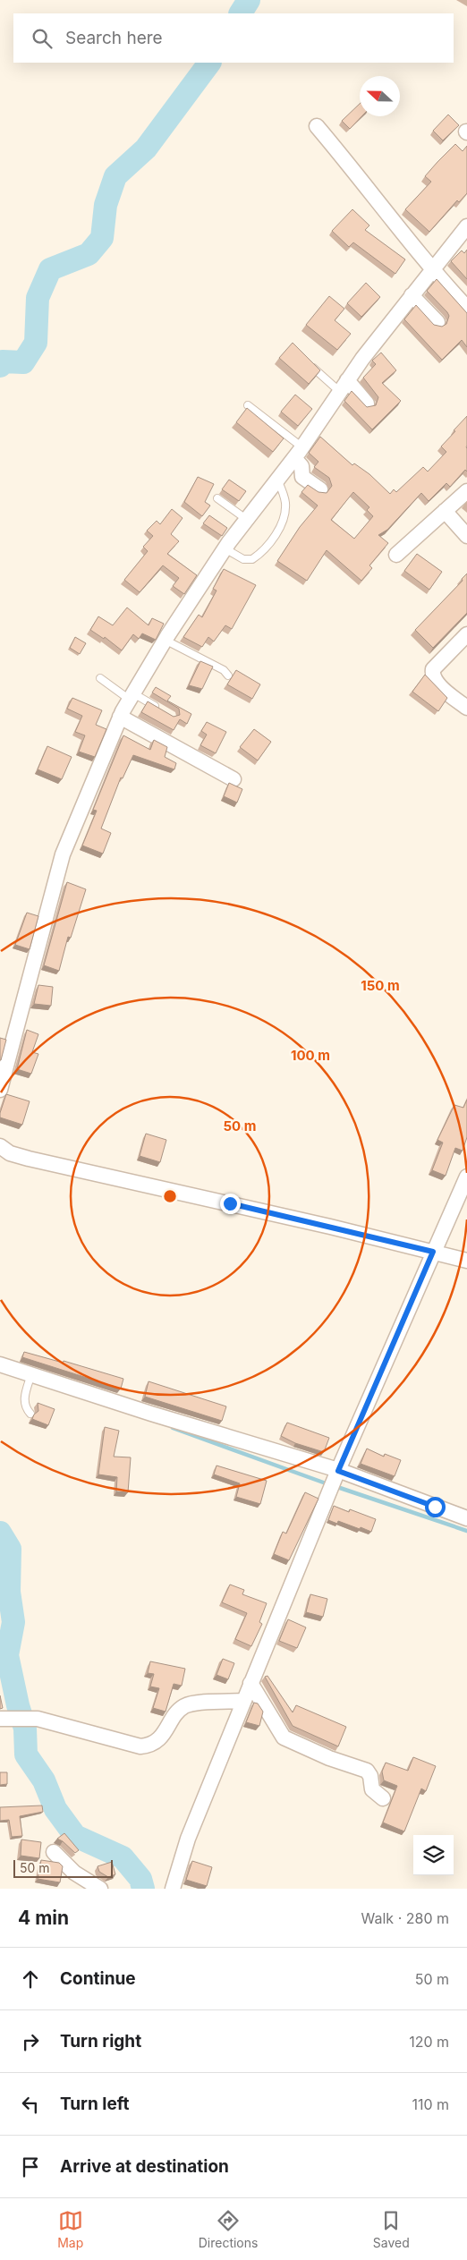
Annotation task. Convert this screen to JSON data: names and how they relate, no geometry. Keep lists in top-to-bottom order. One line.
{"scale_bar":"50 m","north":"left","page":{"search":"Search here","scale":"50 m","heading":["4 min","Walk · 280 m"],"list":[["Continue","50 m"],["Turn right","120 m"],["Turn left","110 m"],"Arrive at destination"],"nav":["Map","Directions","Saved"]},"rings":["150 m","100 m","50 m"]}
